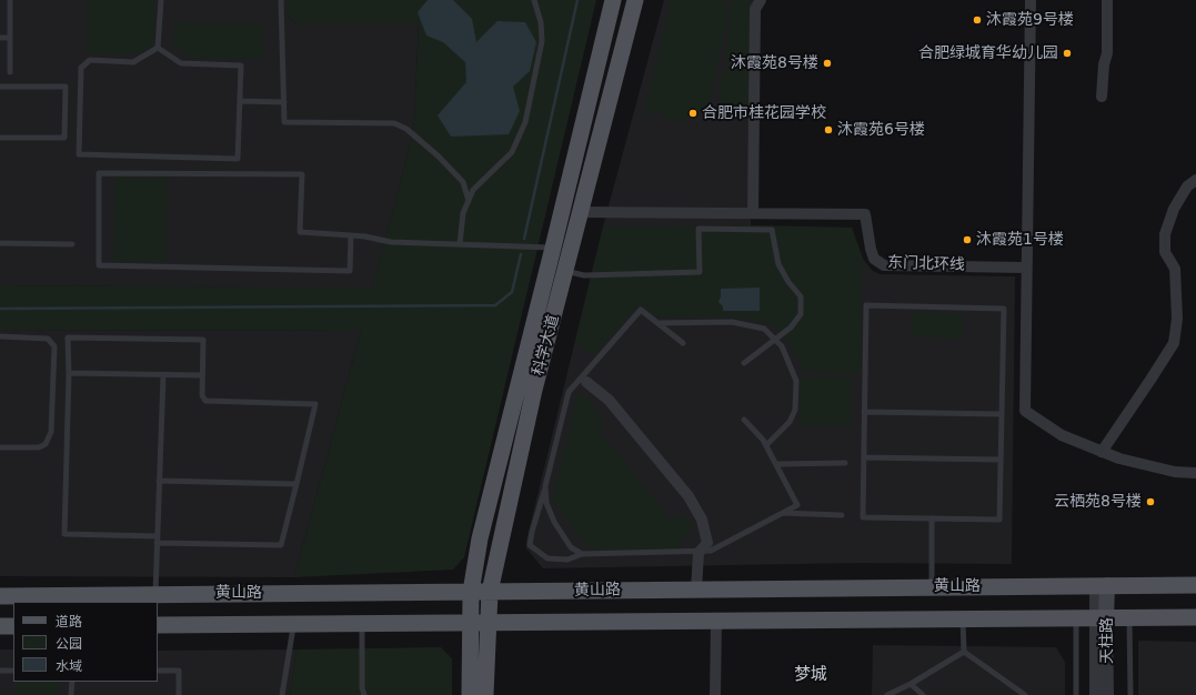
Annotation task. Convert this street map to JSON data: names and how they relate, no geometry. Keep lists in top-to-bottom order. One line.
{"streets":{"main road":["科学大道","黄山路","天柱路"],"street":["东门北环线"]},"crossings":[["科学大道","黄山路"],["黄山路","天柱路"]],"districts":["梦城"],"places":["沐霞苑9号楼","合肥绿城育华幼儿园","沐霞苑8号楼","合肥市桂花园学校","沐霞苑6号楼","沐霞苑1号楼","云栖苑8号楼"],"legend":["道路","公园","水域"]}
